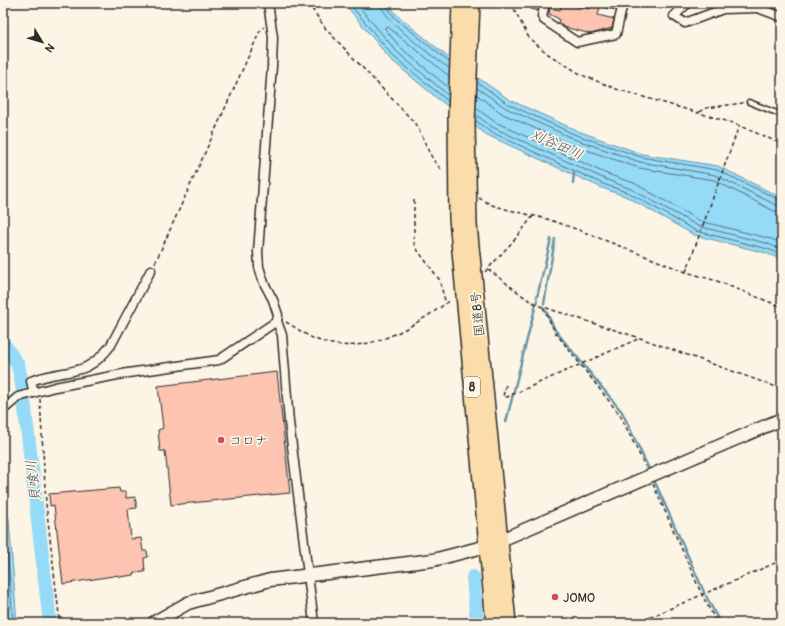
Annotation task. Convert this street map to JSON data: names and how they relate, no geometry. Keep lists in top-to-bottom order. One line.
{"streets":{"highway":["国道8号","8"]},"water":["刈谷田川","貝喰川"],"places":["コロナ","JOMO"],"north":"bottom right"}
